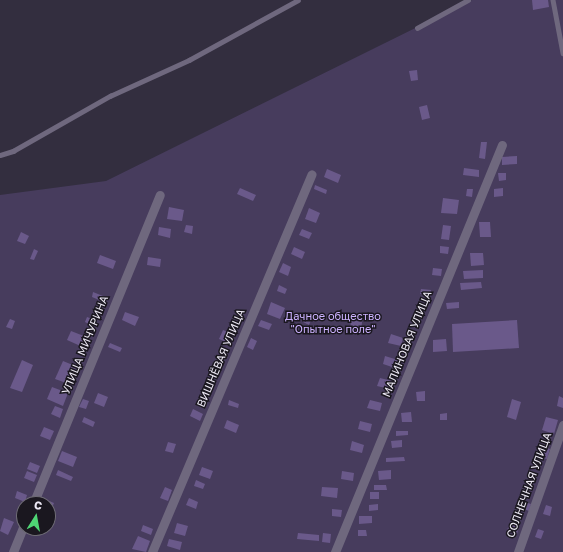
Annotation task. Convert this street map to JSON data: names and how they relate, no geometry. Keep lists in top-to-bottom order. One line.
{"streets":{"street":["МАЛИНОВАЯ УЛИЦА","УЛИЦА МИЧУРИНА","ВИШНЁВАЯ УЛИЦА","СОЛНЕЧНАЯ УЛИЦА"]},"parks":["Дачное общество \"Опытное поле\""],"north":"top"}
